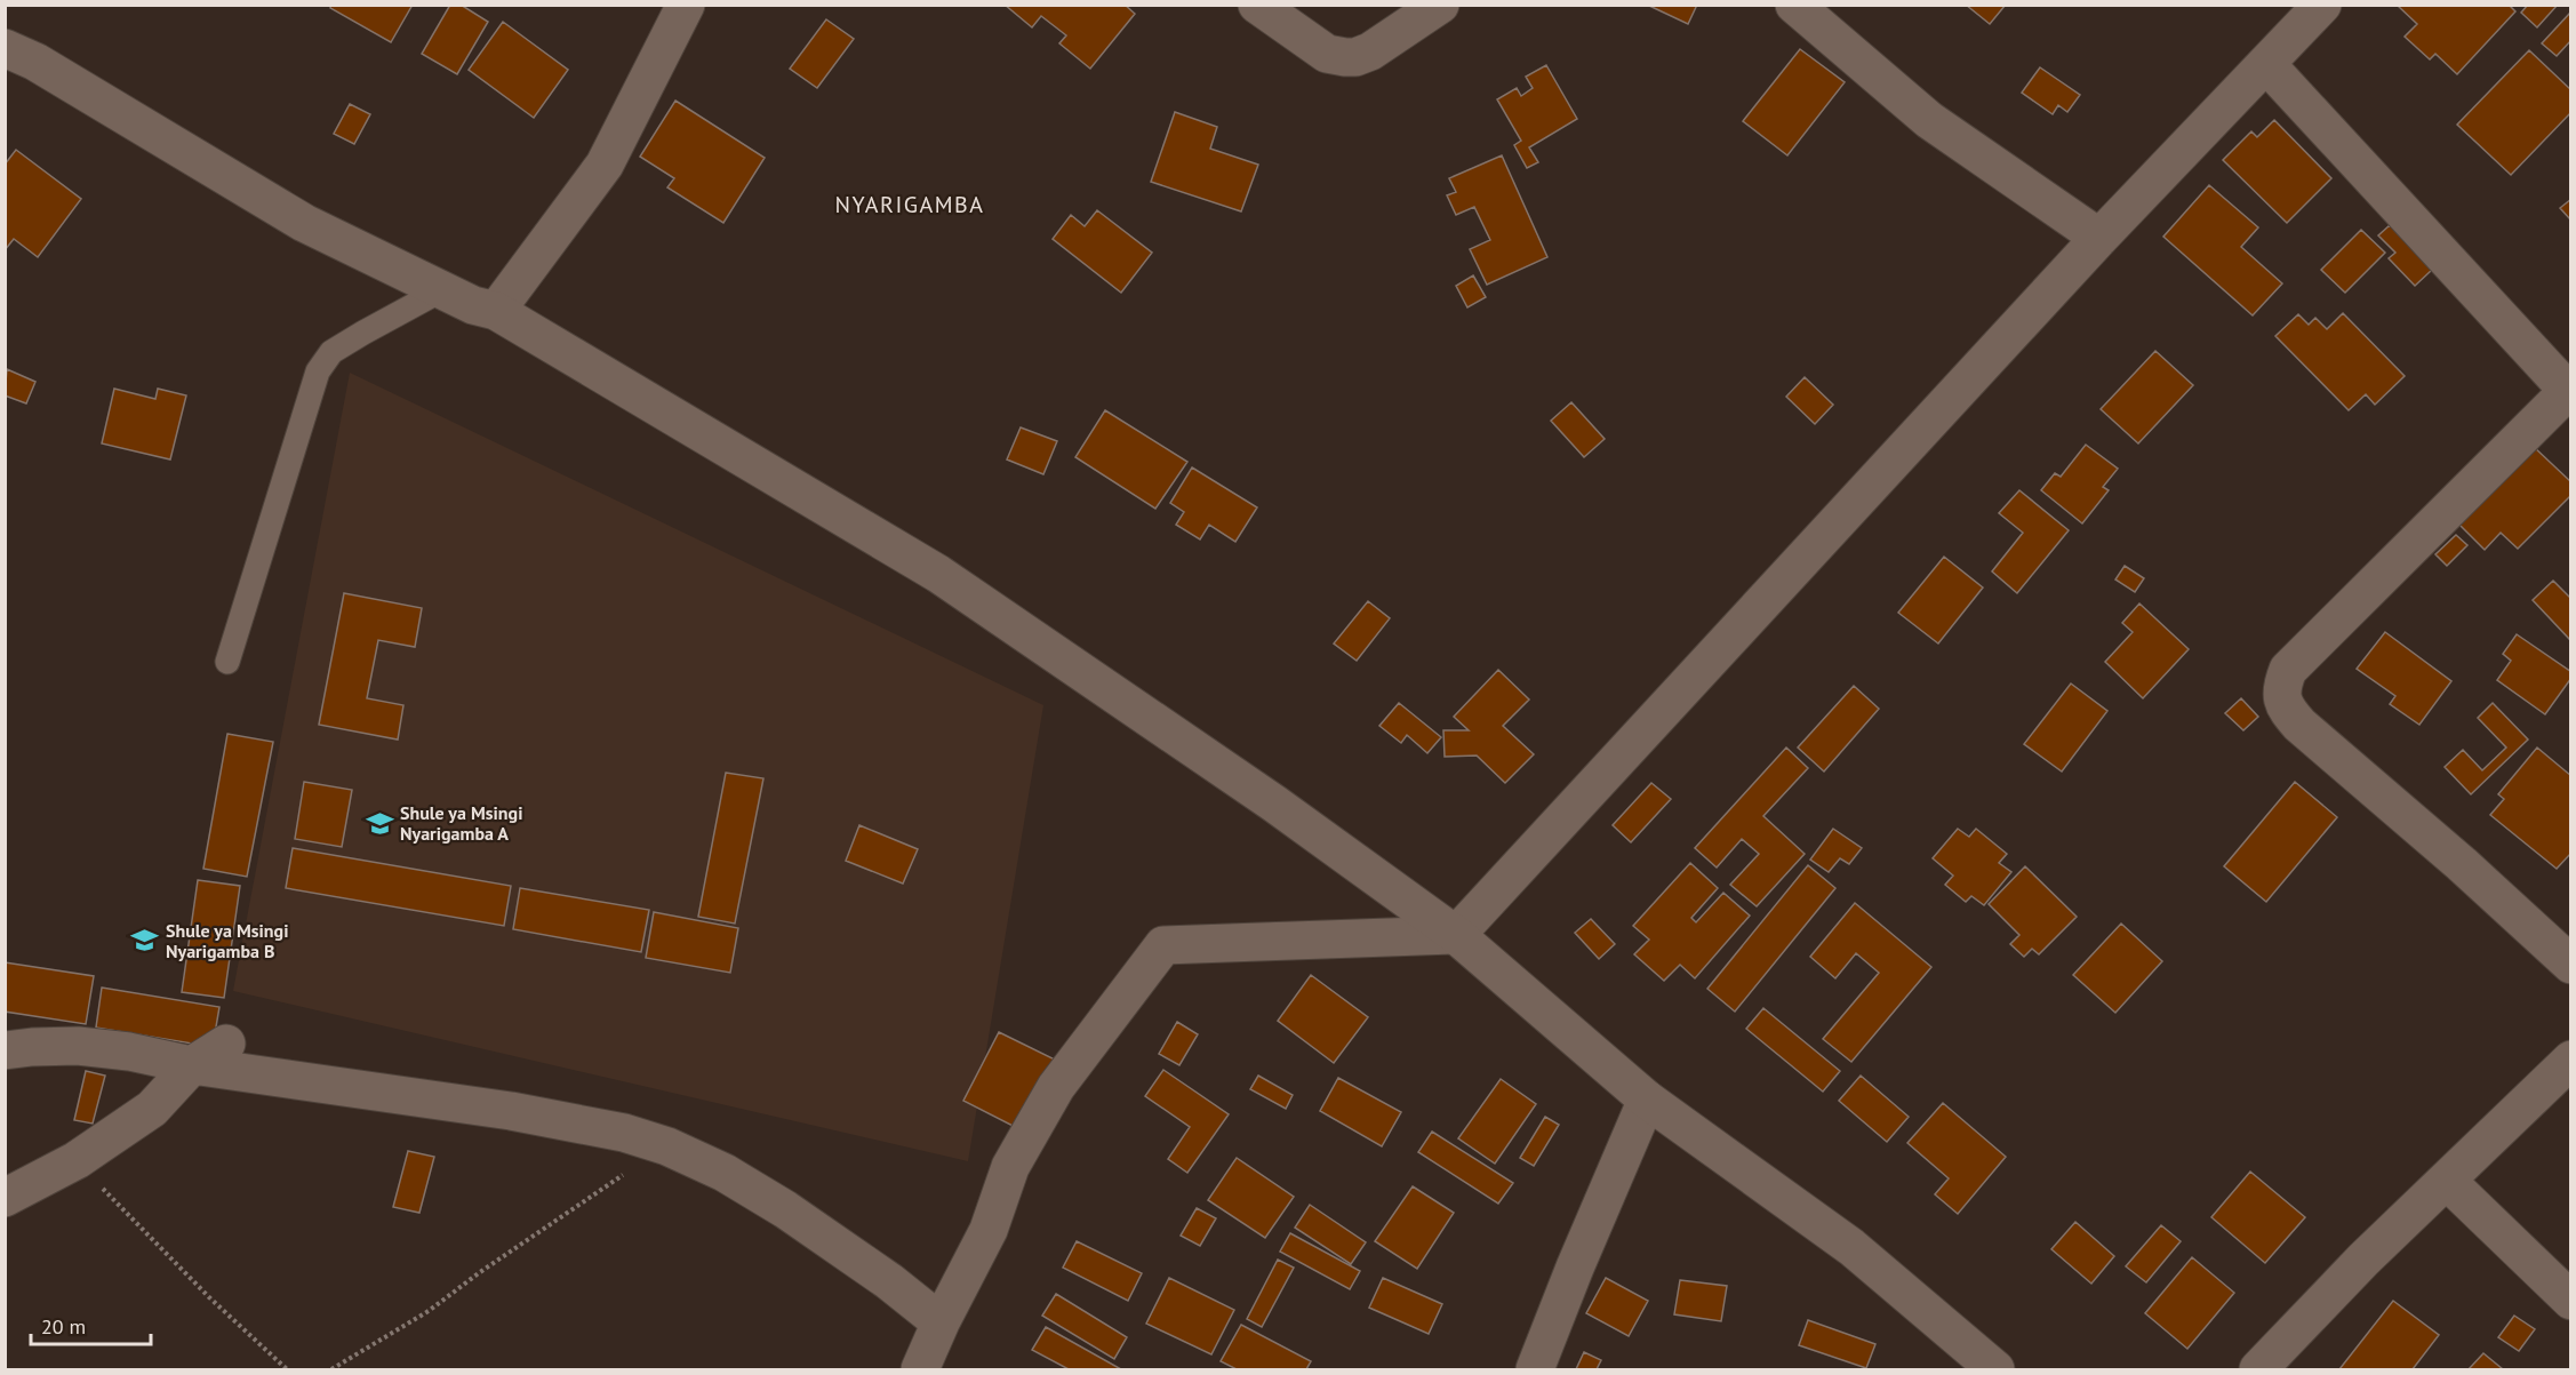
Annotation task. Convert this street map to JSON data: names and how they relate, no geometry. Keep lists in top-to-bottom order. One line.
{"districts":["NYARIGAMBA"],"places":{"school or university":["Shule ya Msingi Nyarigamba A","Shule ya Msingi Nyarigamba B"]},"scale_bar":"20 m"}
